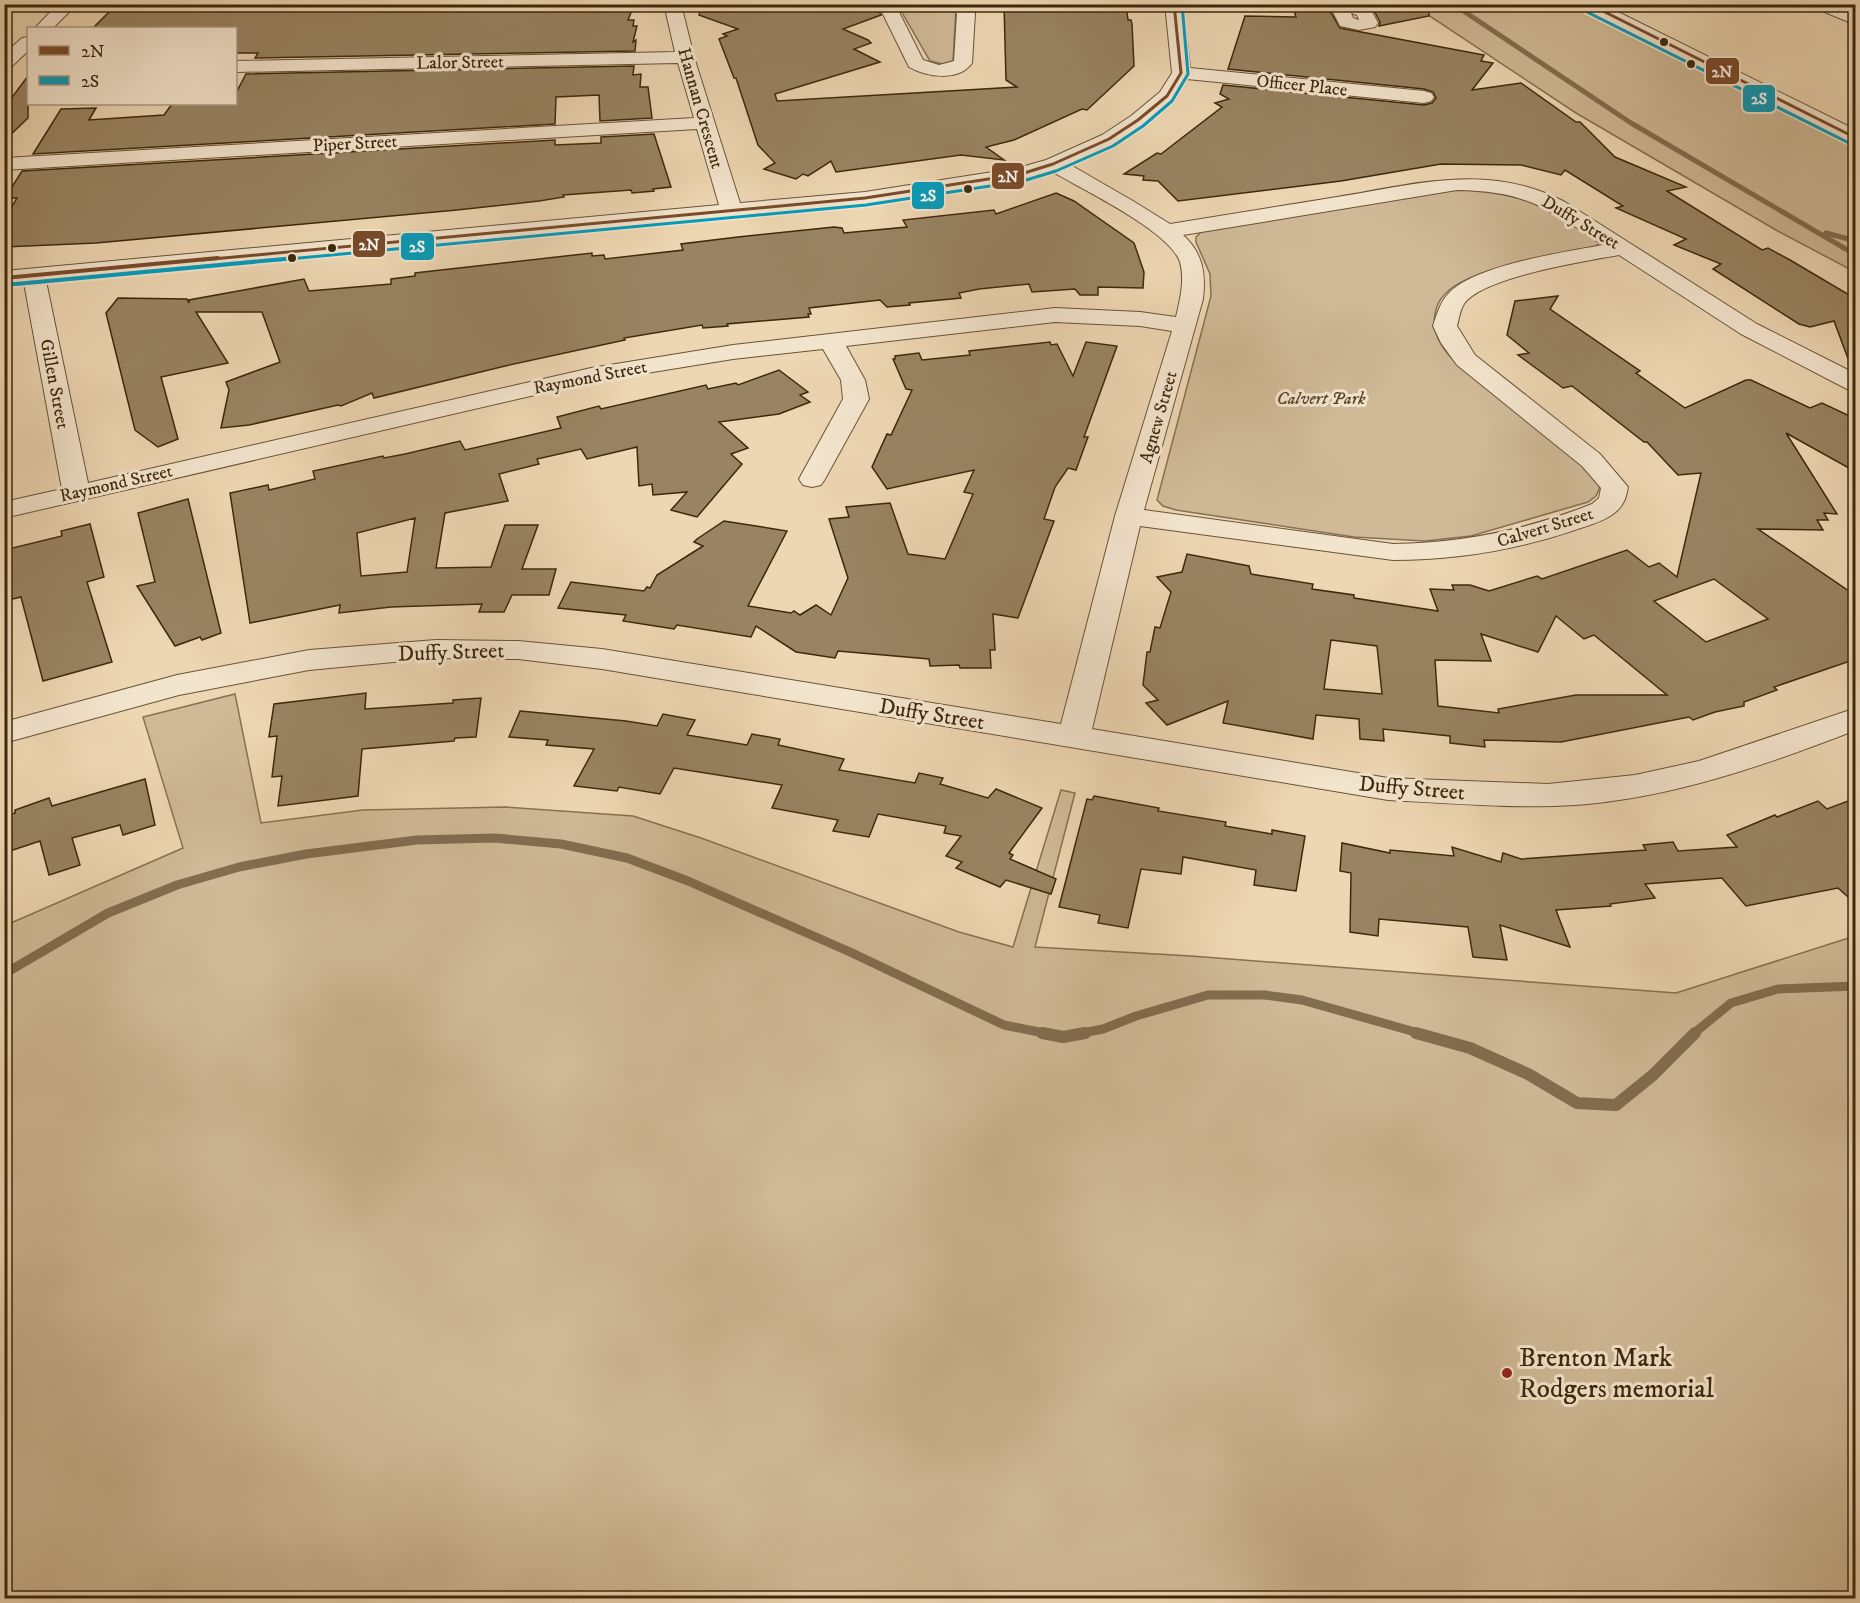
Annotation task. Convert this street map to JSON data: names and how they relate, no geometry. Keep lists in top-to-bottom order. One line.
{"streets":{"street":["Lalor Street","Officer Place","Hannan Crescent","Piper Street","Duffy Street","Raymond Street","Gillen Street","Agnew Street","Calvert Street"]},"crossings":[["Lalor Street","Hannan Crescent"],["Hannan Crescent","Piper Street"],["Duffy Street","Agnew Street"],["Duffy Street","Calvert Street"],["Raymond Street","Gillen Street"],["Raymond Street","Agnew Street"],["Agnew Street","Calvert Street"]],"parks":["Calvert Park"],"places":["Brenton Mark Rodgers memorial"],"lines":["transit line 2N","transit line 2S"],"legend":["2N","2S"]}
